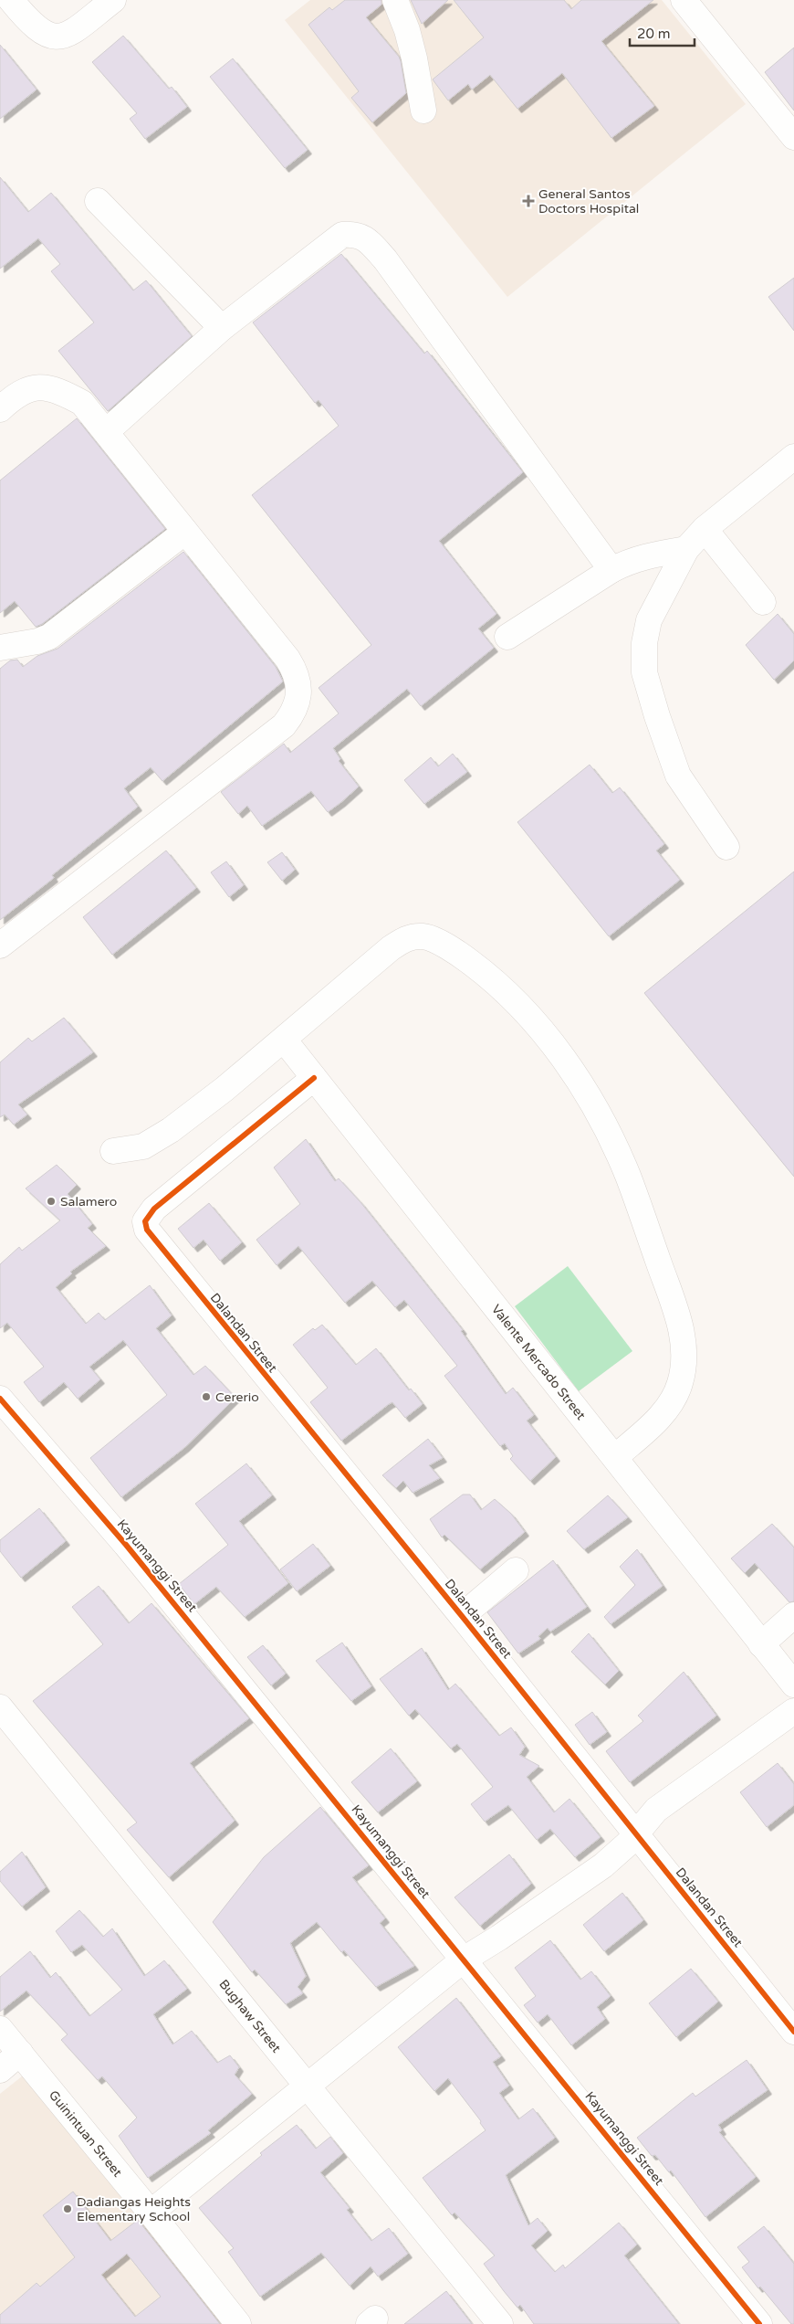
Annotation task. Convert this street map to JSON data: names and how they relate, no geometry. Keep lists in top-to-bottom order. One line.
{"streets":{"street":["Dalandan Street","Valente Mercado Street","Kayumanggi Street","Bughaw Street","Guinintuan Street"]},"crossings":[["Dalandan Street","Valente Mercado Street"]],"places":{"health":["General Santos Doctors Hospital"],"other":["Salamero","Cererio","Dadiangas Heights Elementary School"]},"scale_bar":"20 m"}
